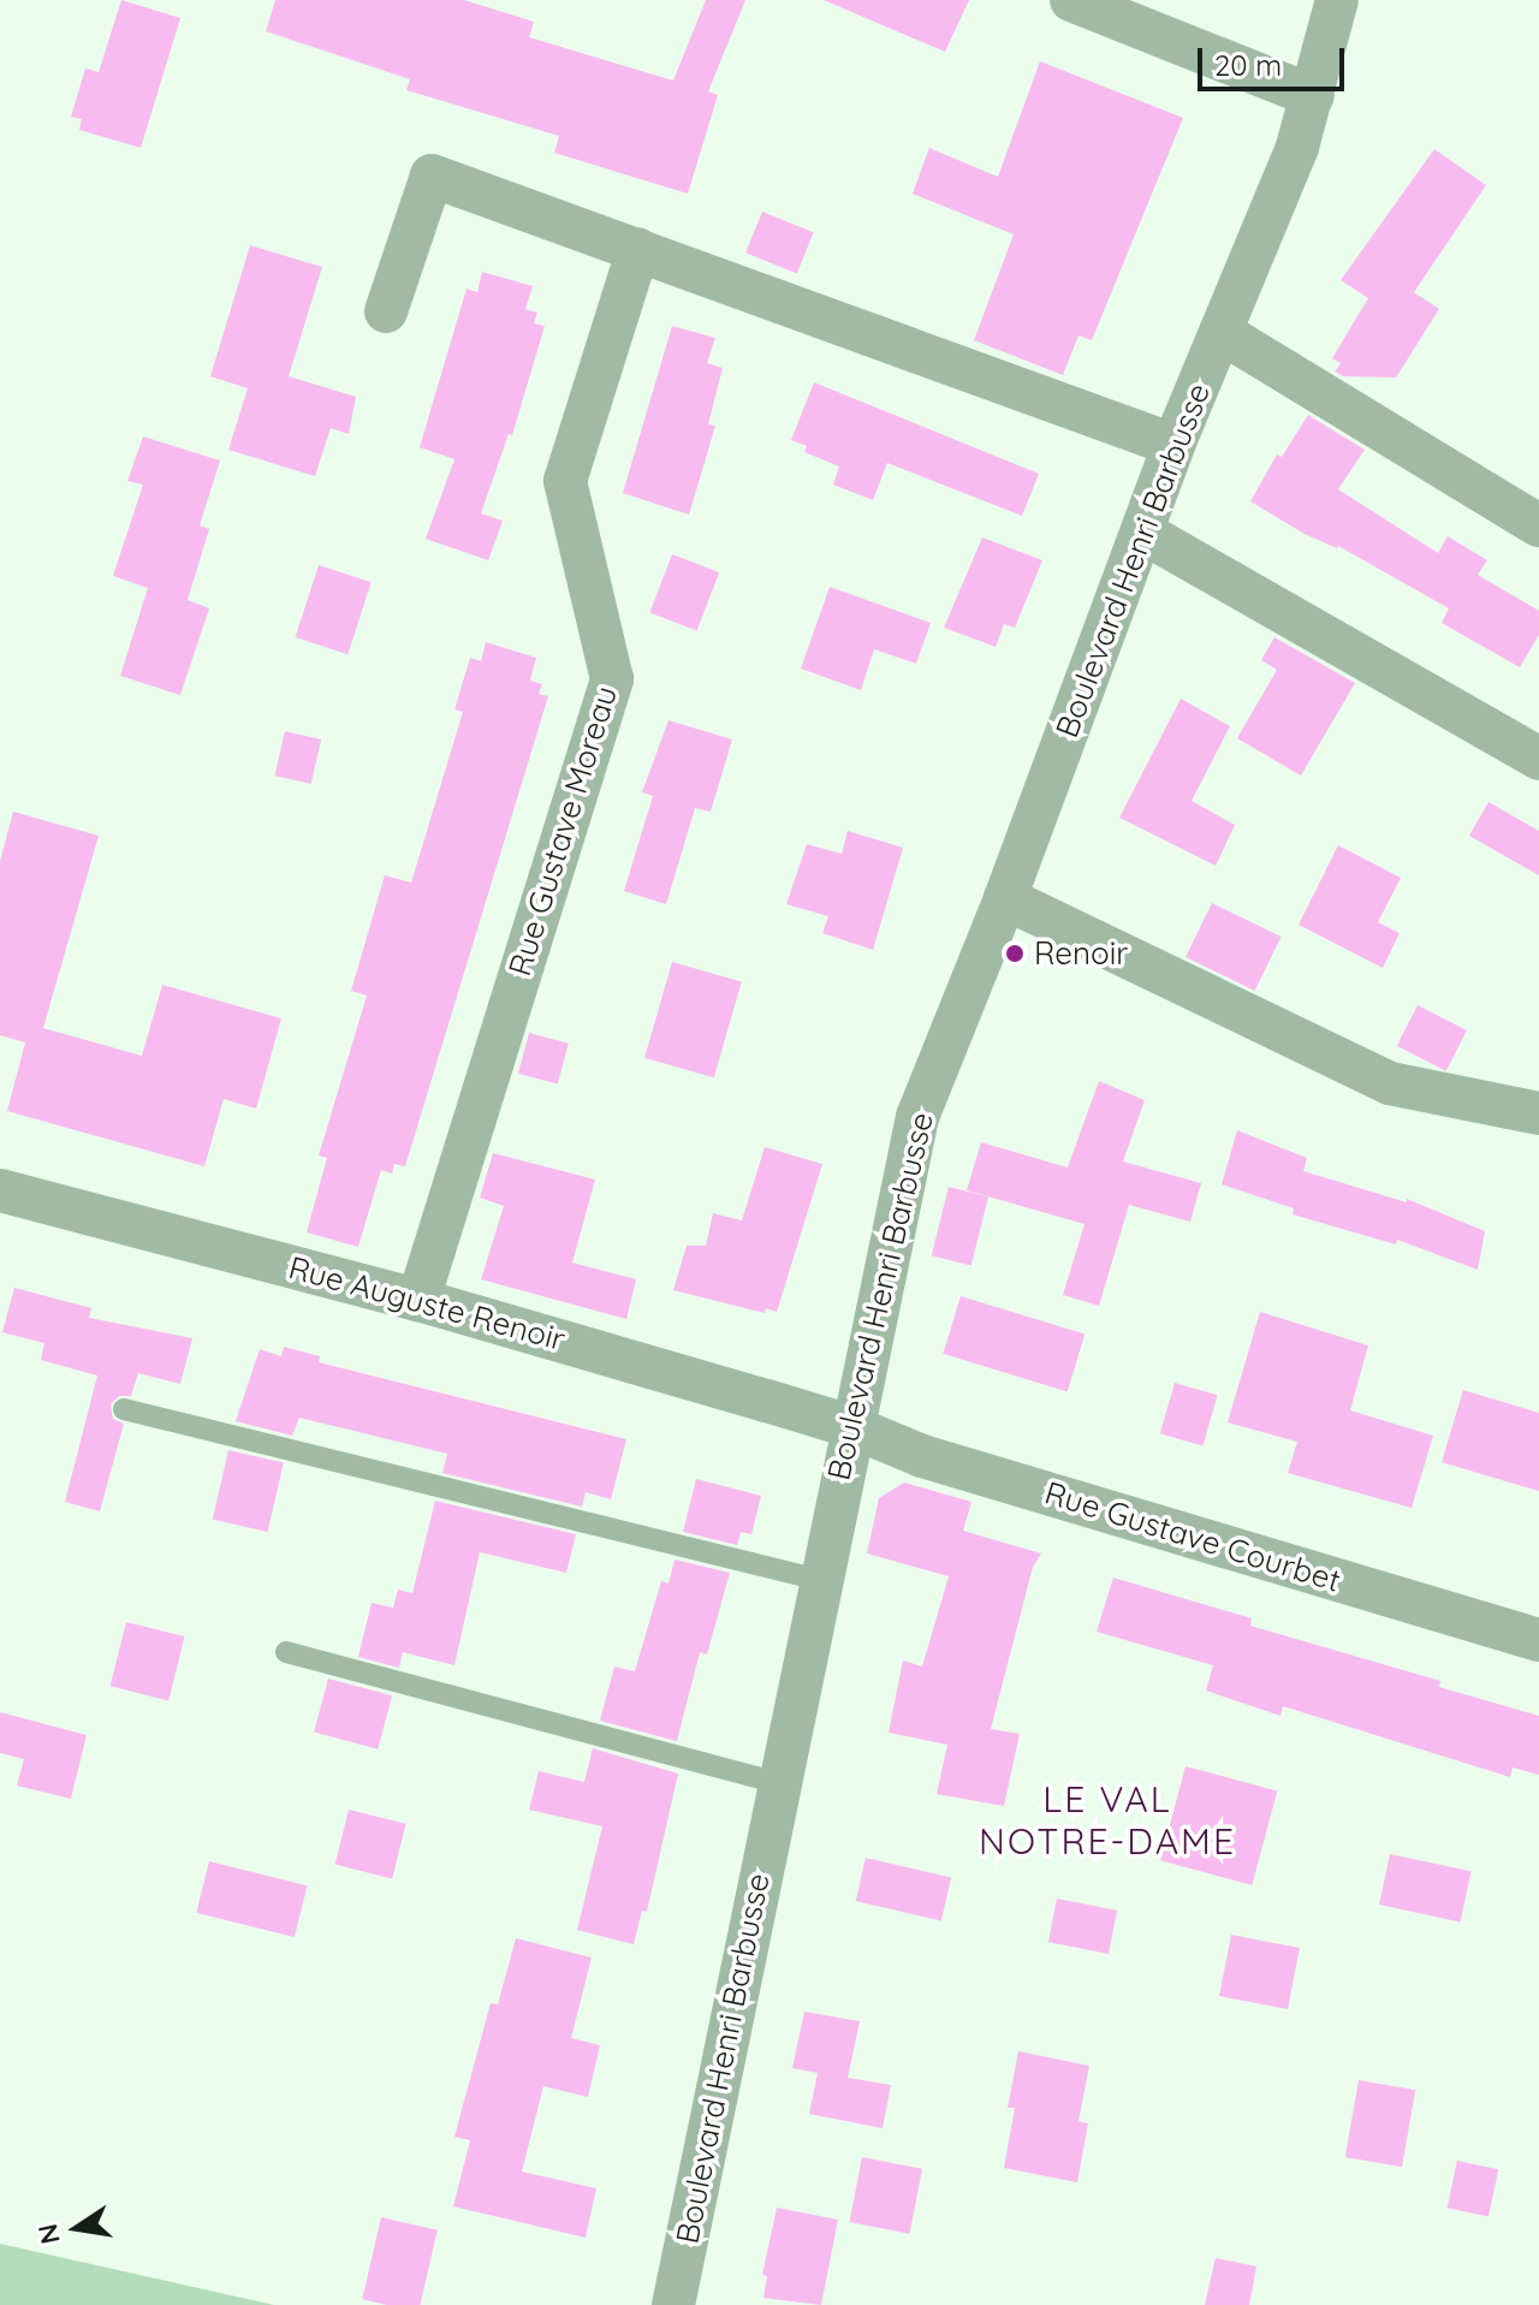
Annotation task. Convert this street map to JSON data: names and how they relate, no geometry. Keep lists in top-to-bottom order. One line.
{"streets":{"street":["Boulevard Henri Barbusse","Rue Gustave Moreau","Rue Auguste Renoir","Rue Gustave Courbet"]},"crossings":[["Boulevard Henri Barbusse","Rue Auguste Renoir"],["Boulevard Henri Barbusse","Rue Gustave Courbet"],["Rue Gustave Moreau","Rue Auguste Renoir"],["Rue Auguste Renoir","Rue Gustave Courbet"]],"districts":["LE VAL NOTRE-DAME"],"places":["Renoir"],"scale_bar":"20 m","north":"left"}
